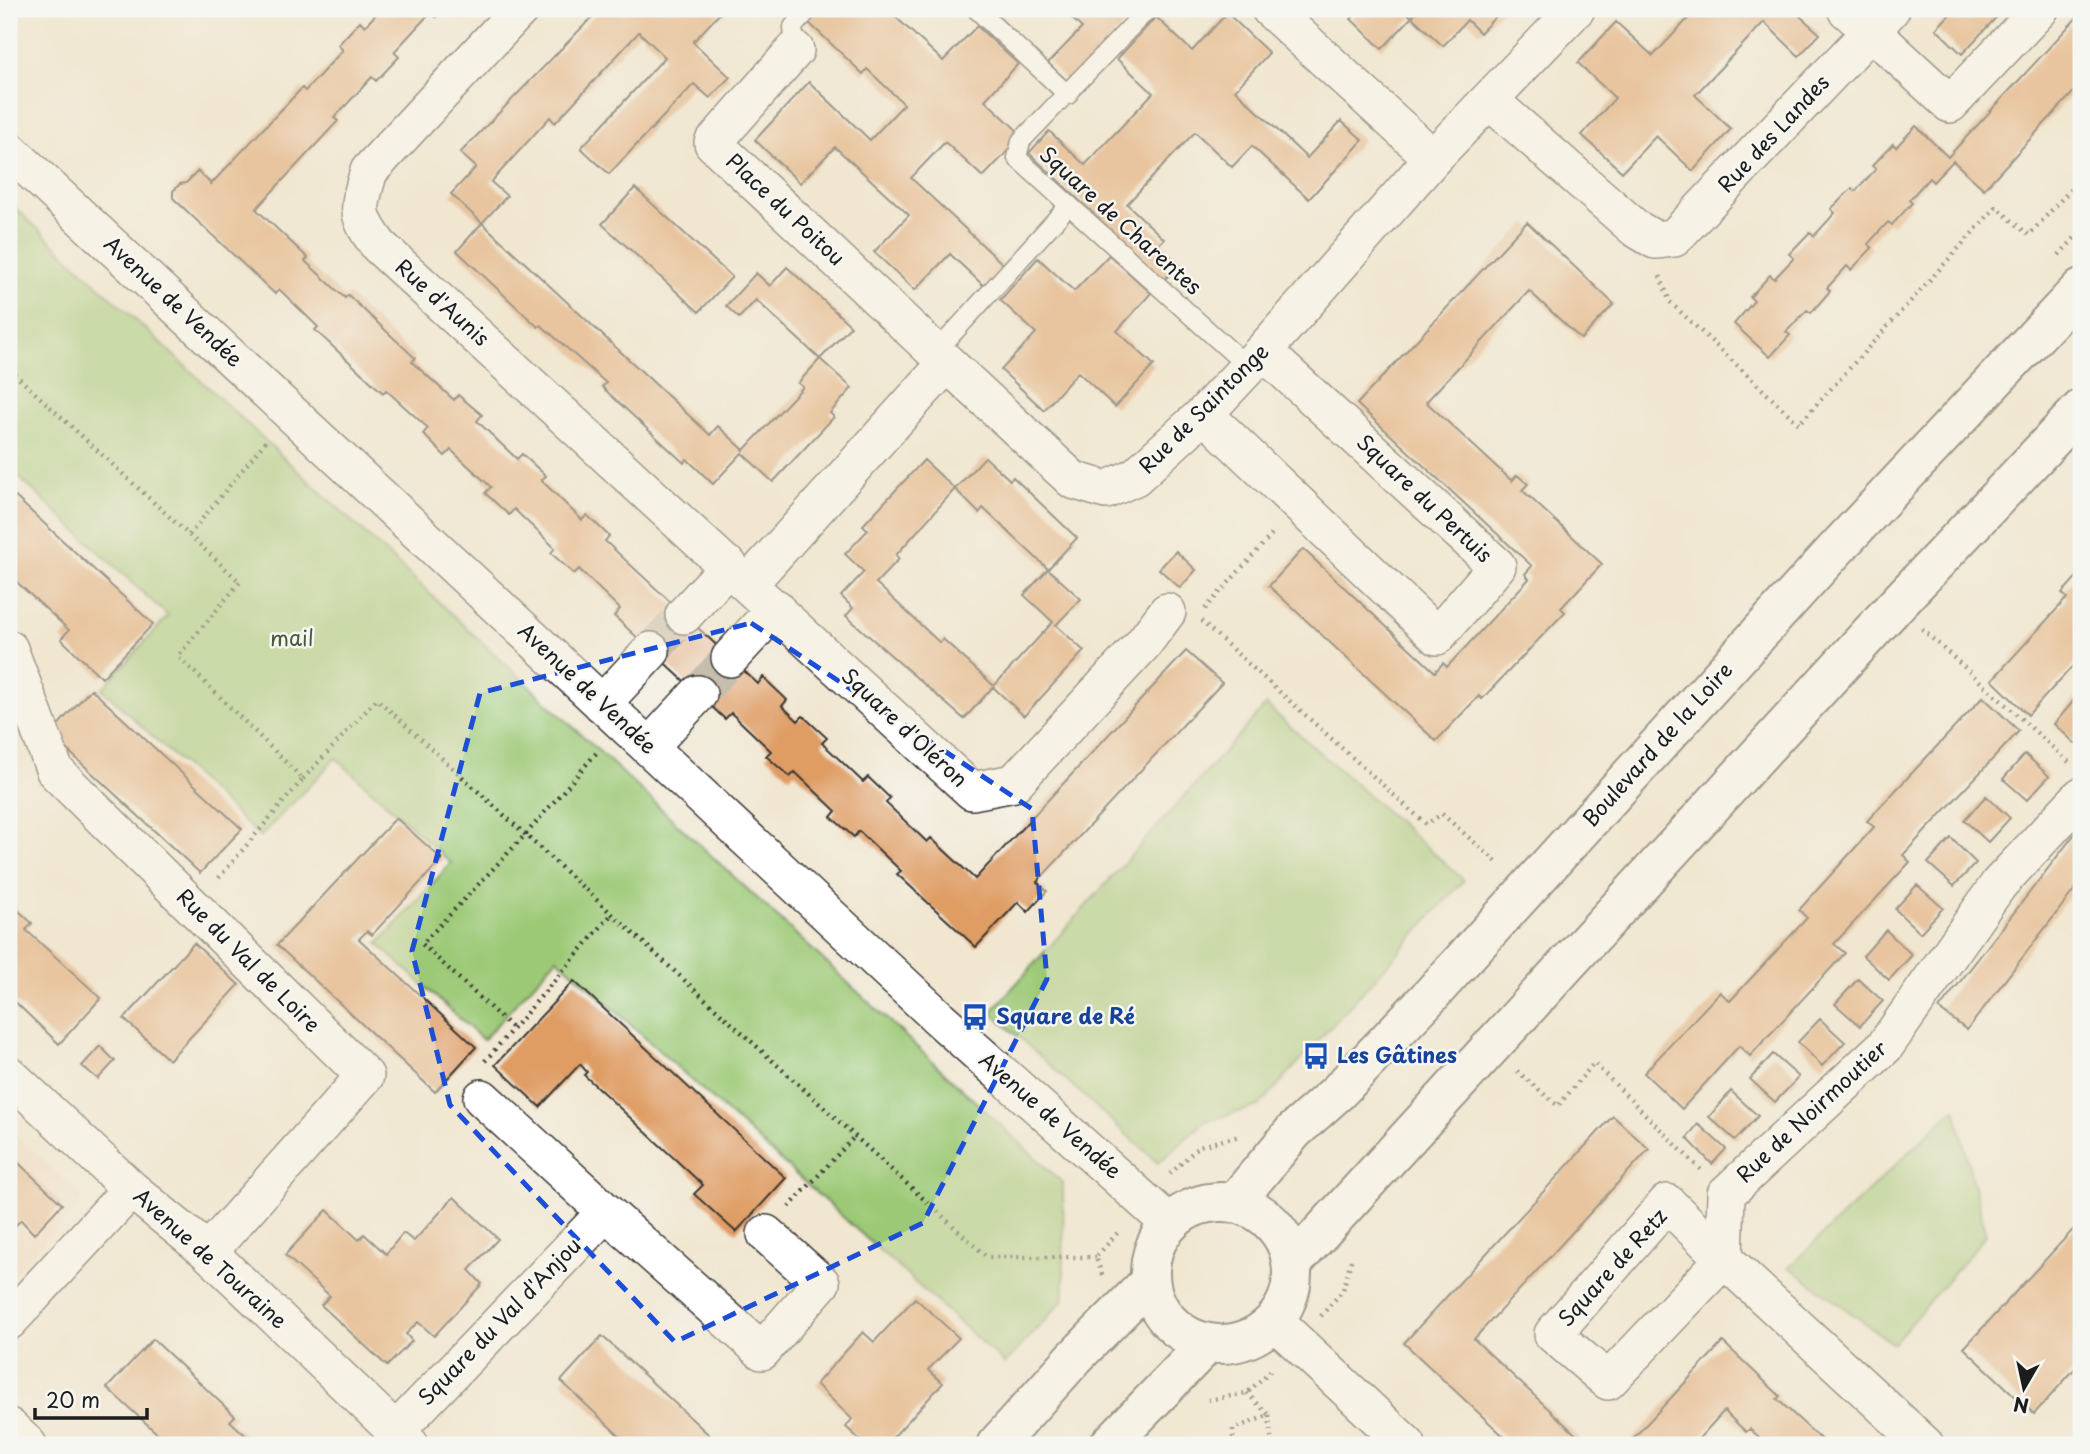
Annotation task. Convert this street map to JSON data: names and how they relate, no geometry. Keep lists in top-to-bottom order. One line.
{"streets":{"street":["Rue des Landes","Place du Poitou","Avenue de Vendée","Rue d'Aunis","Rue de Saintonge","Square du Pertuis","Square d'Oléron","Boulevard de la Loire","Rue du Val de Loire","Rue de Noirmoutier","Avenue de Touraine","Square de Retz","Square du Val d'Anjou"],"lane":["Square de Charentes"]},"crossings":[["Place du Poitou","Rue de Saintonge"],["Square de Charentes","Rue de Saintonge"],["Square de Charentes","Square du Pertuis"],["Avenue de Vendée","Boulevard de la Loire"],["Rue d'Aunis","Square d'Oléron"],["Rue de Saintonge","Square du Pertuis"],["Rue du Val de Loire","Avenue de Touraine"],["Rue de Noirmoutier","Square de Retz"],["Avenue de Touraine","Square du Val d'Anjou"]],"parks":["mail"],"places":{"bus stop":["Square de Ré","Les Gâtines"]},"scale_bar":"20 m","north":"bottom"}
